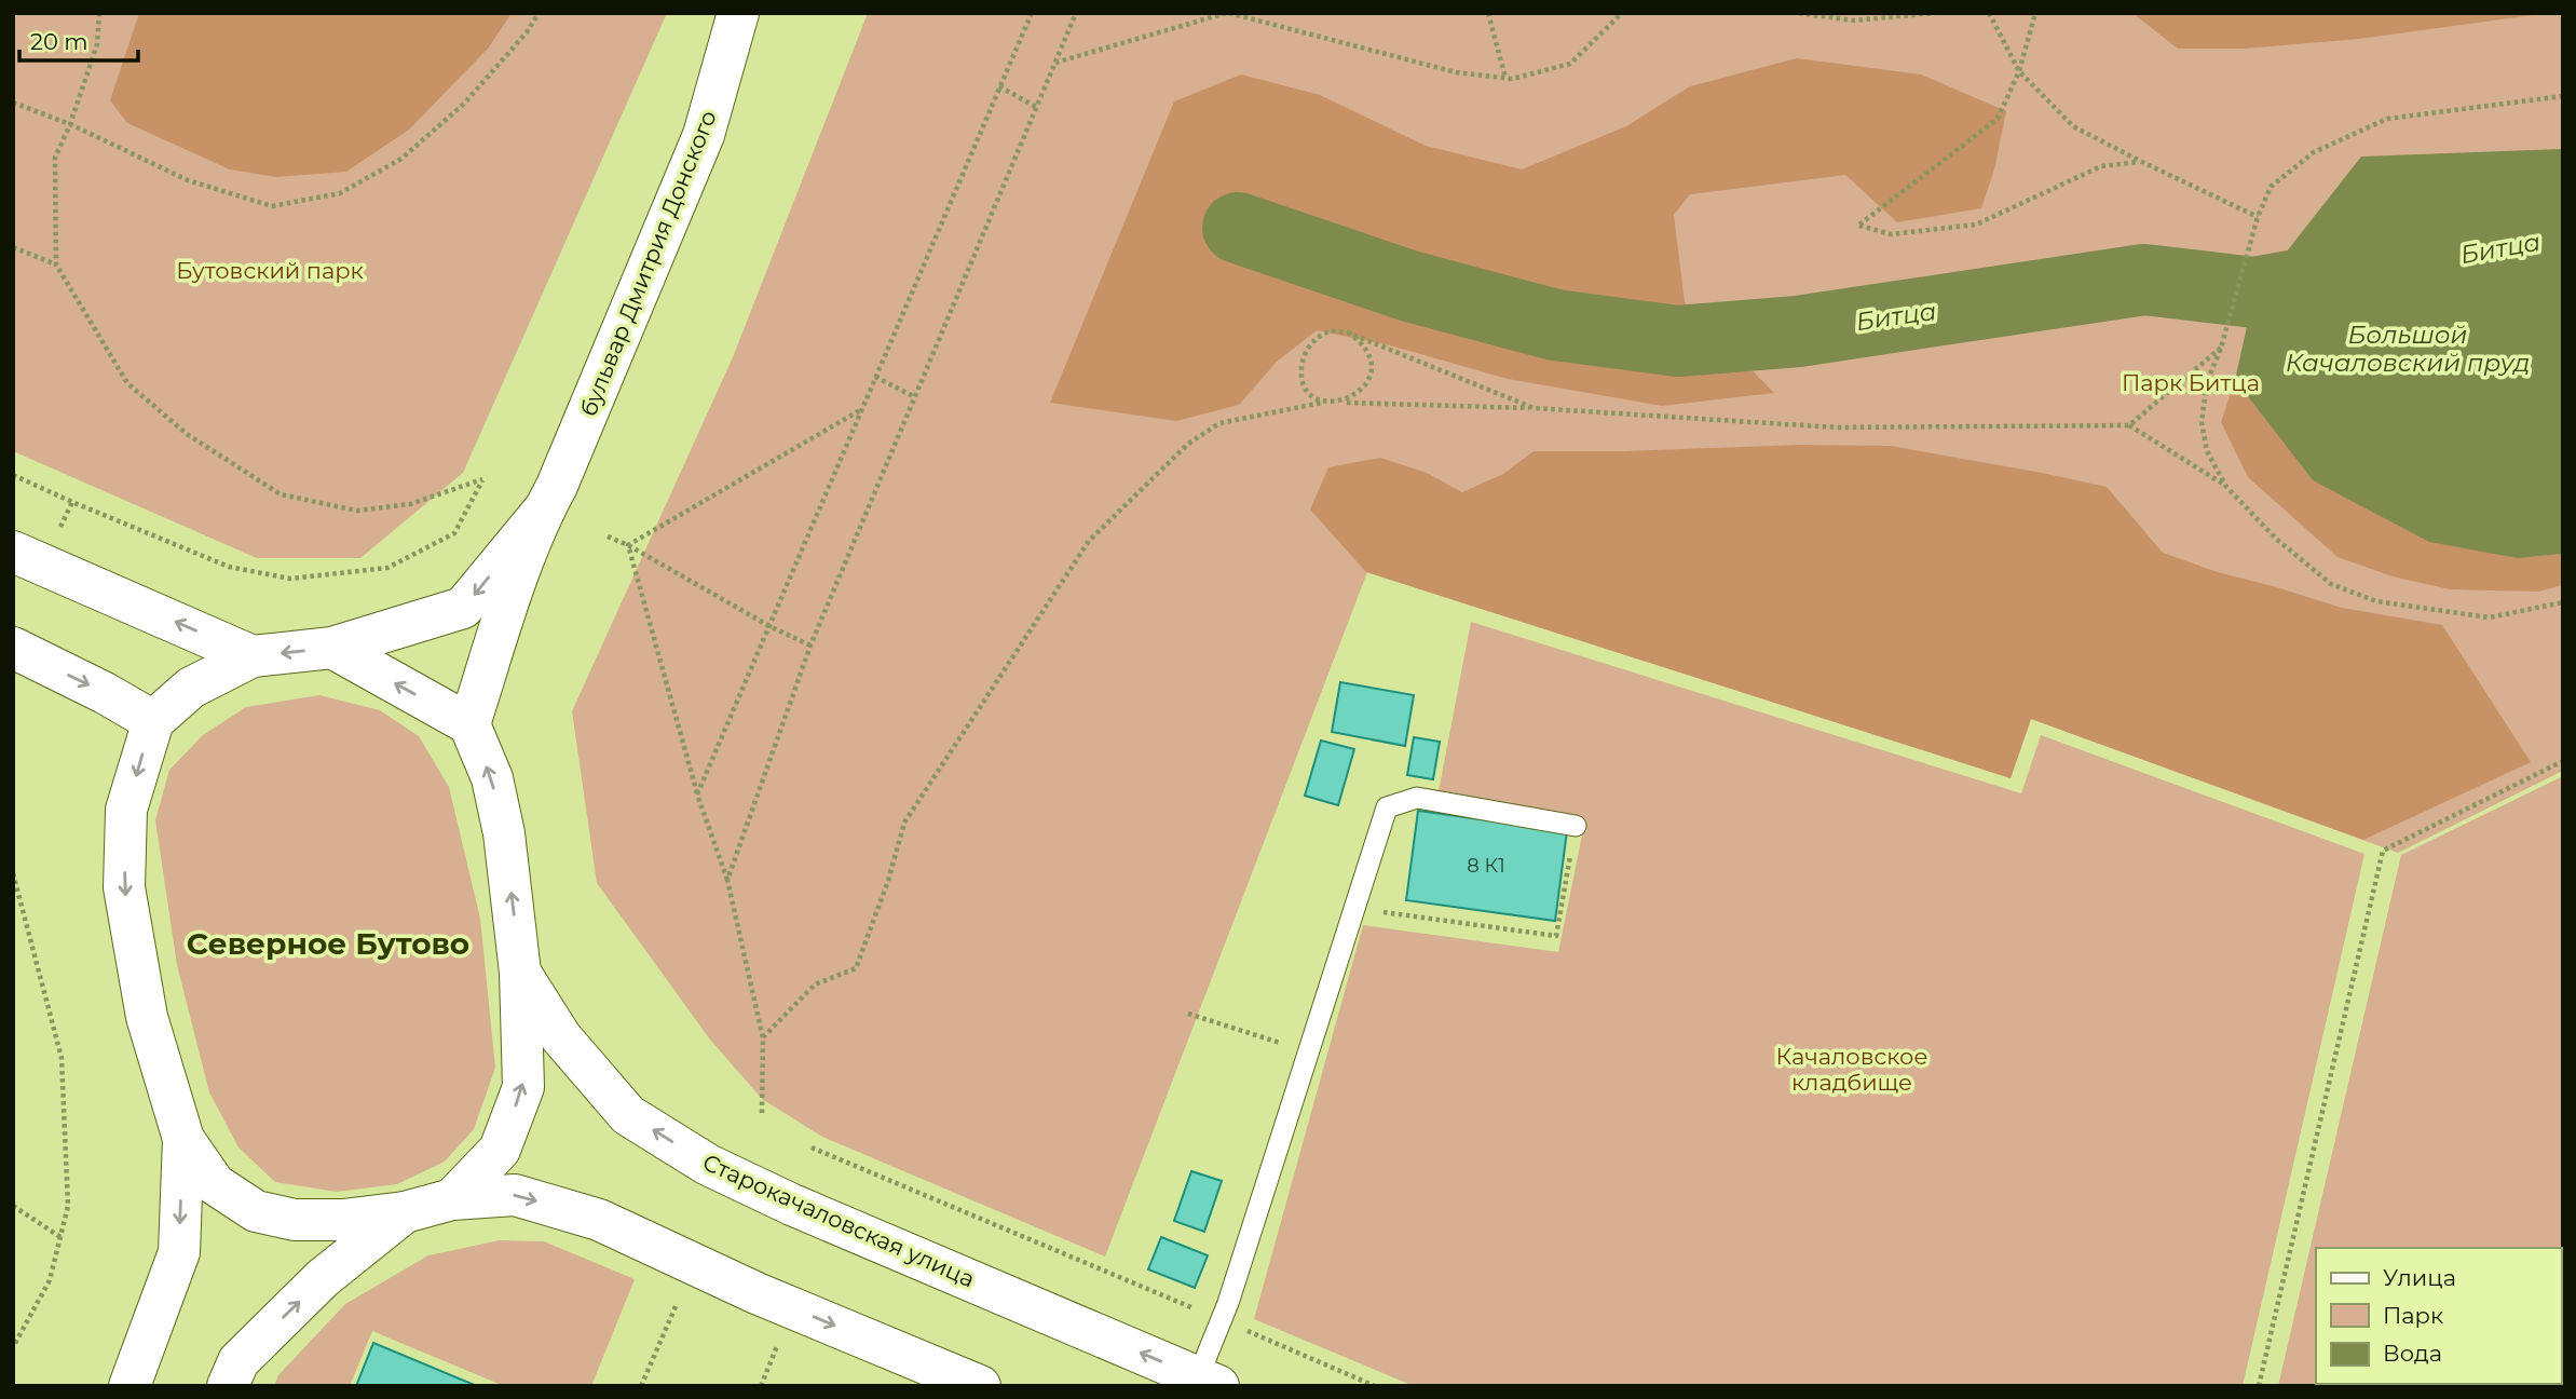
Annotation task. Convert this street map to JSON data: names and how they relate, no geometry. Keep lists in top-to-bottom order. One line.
{"streets":{"street":["бульвар Дмитрия Донского","Старокачаловская улица"]},"districts":["Северное Бутово"],"water":["Битца","Большой Качаловский пруд"],"parks":["Бутовский парк","Парк Битца","Качаловское кладбище"],"house_numbers":["8 К1"],"legend":["Улица","Парк","Вода"],"scale_bar":"20 m"}
